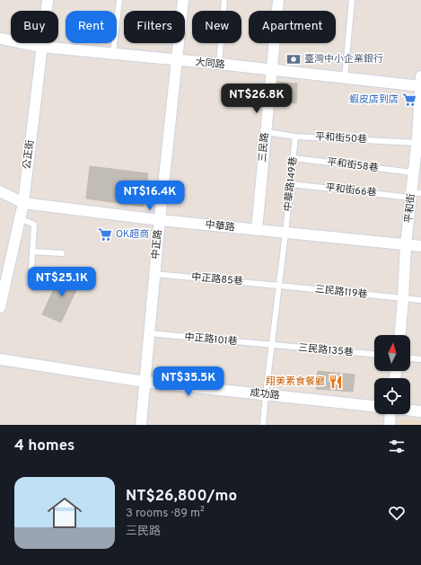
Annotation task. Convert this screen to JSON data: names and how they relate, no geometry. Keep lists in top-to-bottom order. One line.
{"streets":{"street":["大同路","三民路","公正街","平和街","中華路","中正路","成功路"],"lane":["平和街50巷","平和街58巷","中華路149巷","平和街66巷","中正路85巷","三民路119巷","中正路101巷","三民路135巷"]},"crossings":[["大同路","三民路"],["大同路","公正街"],["大同路","平和街"],["大同路","中正路"],["平和街50巷","三民路"],["平和街50巷","中華路149巷"],["平和街50巷","平和街"],["三民路","中華路"],["公正街","中華路"],["平和街58巷","中華路149巷"],["平和街58巷","平和街"],["中華路149巷","平和街66巷"],["中華路149巷","中華路"],["平和街66巷","平和街"],["平和街","中華路"],["平和街","三民路119巷"],["中華路","中正路"],["中正路","中正路85巷"],["中正路","中正路101巷"],["中正路","成功路"],["中正路85巷","三民路119巷"],["中正路101巷","三民路135巷"]],"places":{"bank":["臺灣中小企業銀行"],"supermarket":["蝦皮店到店","OK超商"],"restaurant":["翔美素食餐廳"]},"north":"top","page":{"chip":["Buy","Rent","Filters","New","Apartment"],"price":["NT$26.8K","NT$16.4K","NT$25.1K","NT$35.5K"],"heading":"4 homes","list":[{"name":"NT$26,800/mo","note":"3 rooms · 89 m² · 三民路"}]}}
